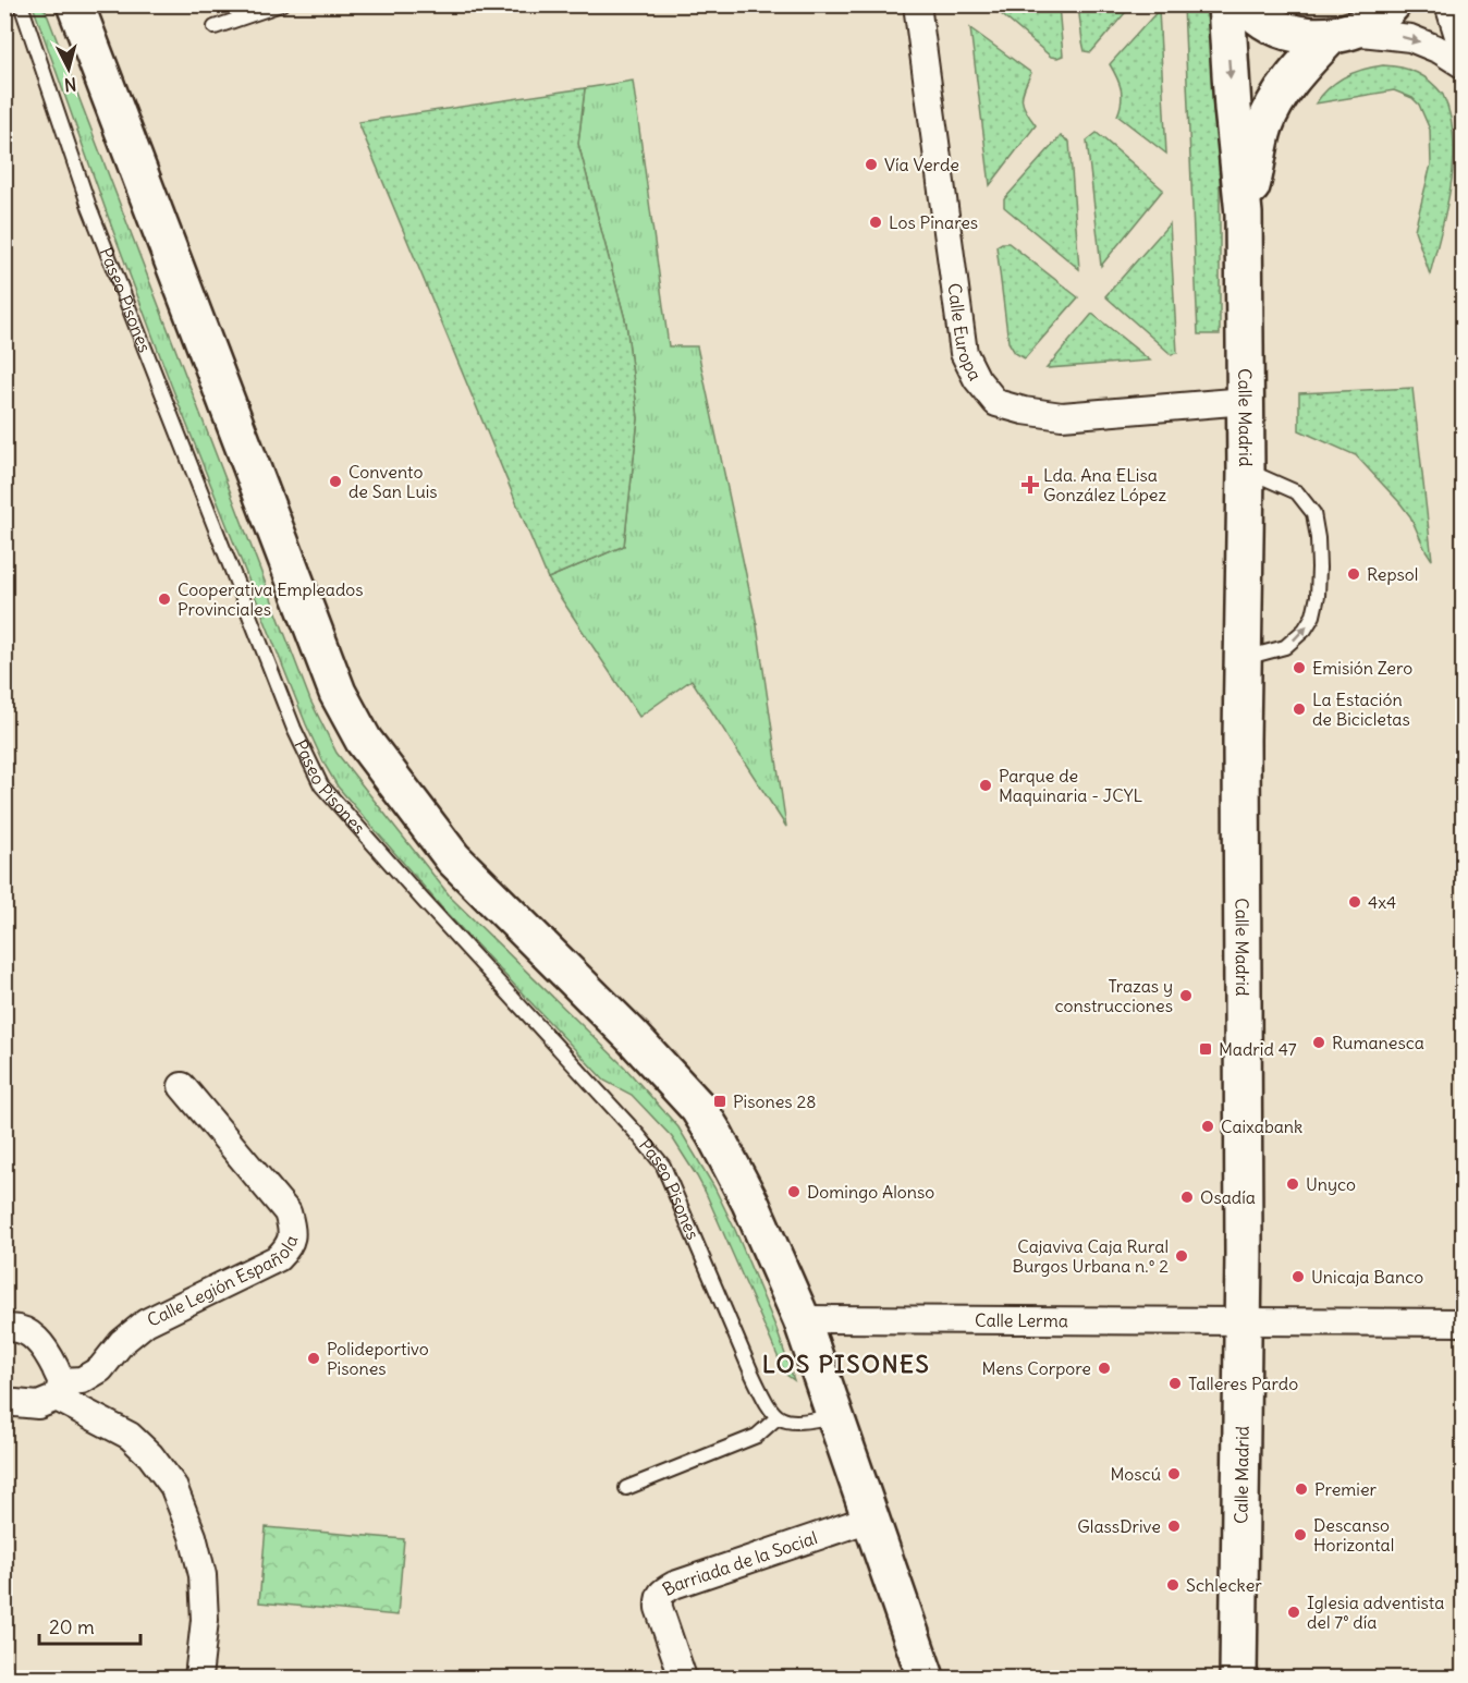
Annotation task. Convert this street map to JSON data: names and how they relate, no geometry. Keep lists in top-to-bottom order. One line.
{"streets":{"main road":["Calle Madrid"],"street":["Calle Europa","Calle Legión Española","Calle Lerma","Barriada de la Social"],"lane":["Paseo Pisones"]},"crossings":[["Calle Europa","Calle Madrid"],["Calle Madrid","Calle Lerma"]],"districts":["LOS PISONES"],"places":{"other":["Vía Verde","Los Pinares","Convento de San Luis","Repsol","Cooperativa Empleados Provinciales","Emisión Zero","La Estación de Bicicletas","Parque de Maquinaria - JCYL","4x4","Trazas y construcciones","Rumanesca","Caixabank","Unyco","Domingo Alonso","Osadía","Cajaviva Caja Rural Burgos Urbana n.º 2","Unicaja Banco","Polideportivo Pisones","Mens Corpore","Talleres Pardo","Moscú","Premier","GlassDrive","Descanso Horizontal","Schlecker","Iglesia adventista del 7° día"],"health":["Lda. Ana ELisa González López"],"transit":["Madrid 47","Pisones 28"]},"scale_bar":"20 m","north":"bottom"}
